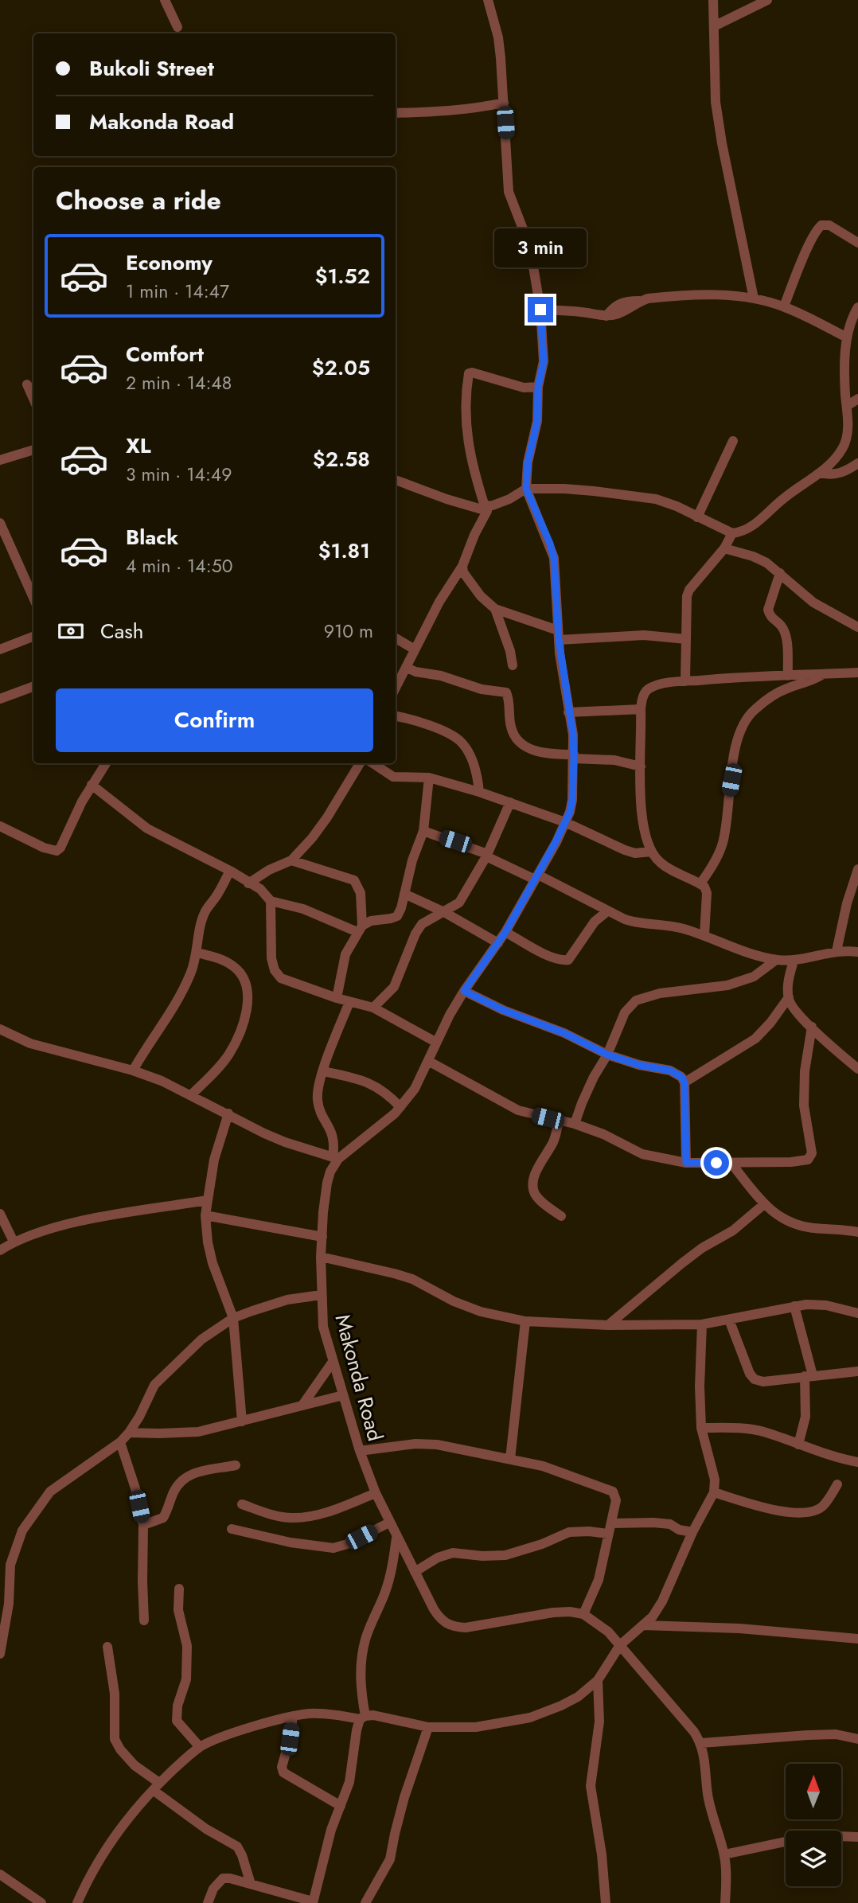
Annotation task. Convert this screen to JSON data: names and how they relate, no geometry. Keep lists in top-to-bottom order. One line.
{"streets":{"street":["Makonda Road"]},"north":"top","page":{"banner":["Bukoli Street","Makonda Road"],"heading":"Choose a ride","bubble":"3 min","list":[{"name":"Economy","note":"1 min · 14:47","value":"$1.52"},{"name":"Comfort","note":"2 min · 14:48","value":"$2.05"},{"name":"XL","note":"3 min · 14:49","value":"$2.58"},{"name":"Black","note":"4 min · 14:50","value":"$1.81"}],"pay":["Cash","910 m"],"buttons":"Confirm"}}
